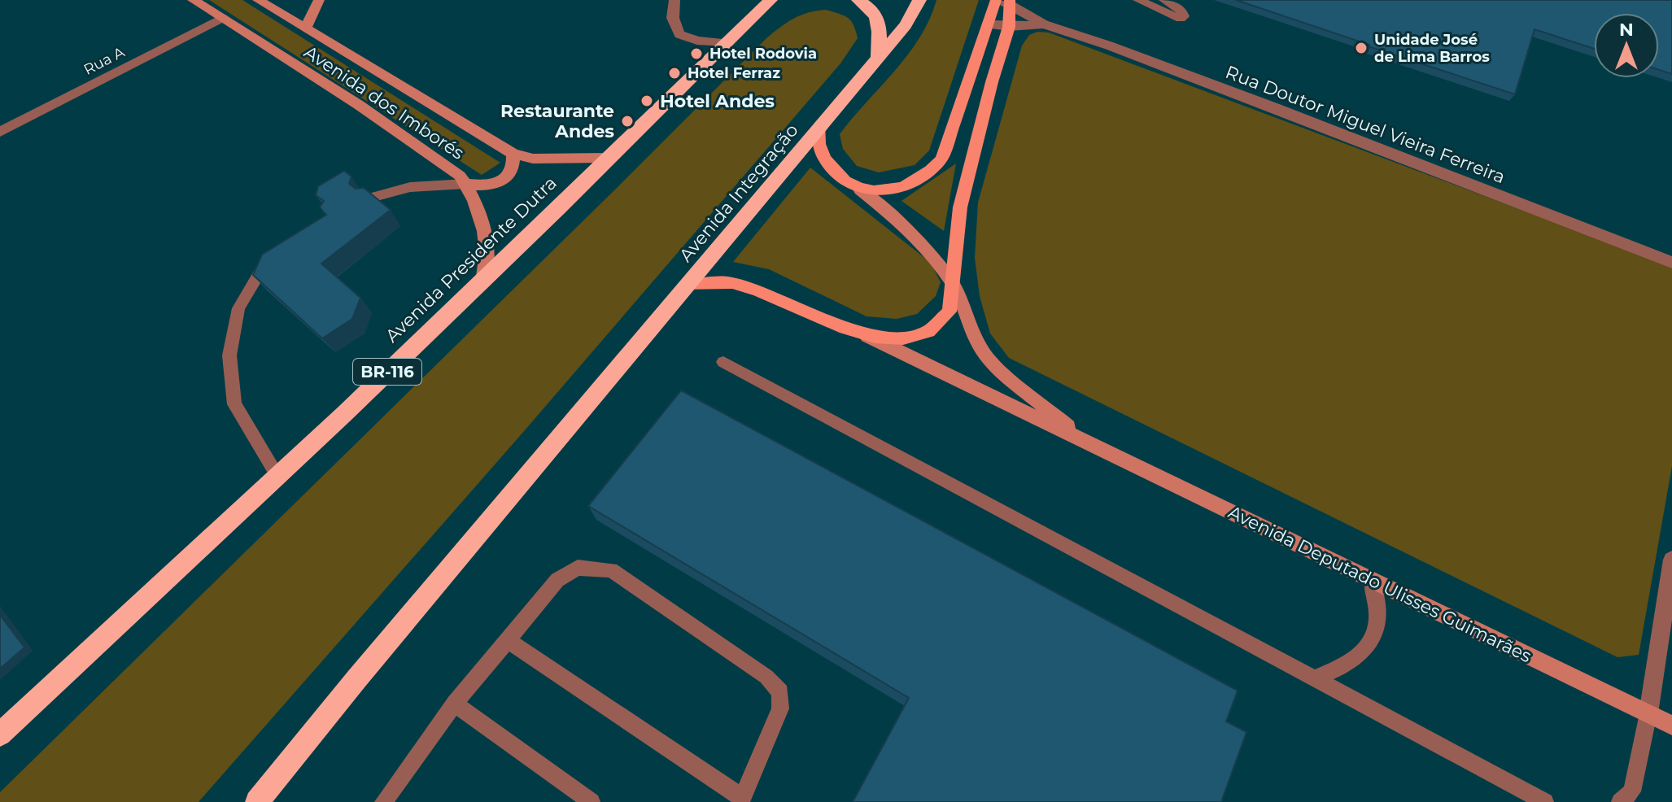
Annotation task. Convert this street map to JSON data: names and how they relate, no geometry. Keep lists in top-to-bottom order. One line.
{"streets":{"highway":["Avenida Integração","Avenida Presidente Dutra","BR-116"],"main road":["Avenida dos Imborés","Avenida Deputado Ulisses Guimarães"],"street":["Rua A","Rua Doutor Miguel Vieira Ferreira"]},"crossings":[["Rua A","Avenida dos Imborés"],["Avenida dos Imborés","Avenida Presidente Dutra"],["Avenida Integração","Avenida Deputado Ulisses Guimarães"]],"places":["Unidade José de Lima Barros","Hotel Rodovia","Hotel Ferraz","Hotel Andes","Restaurante Andes"],"north":"top"}
